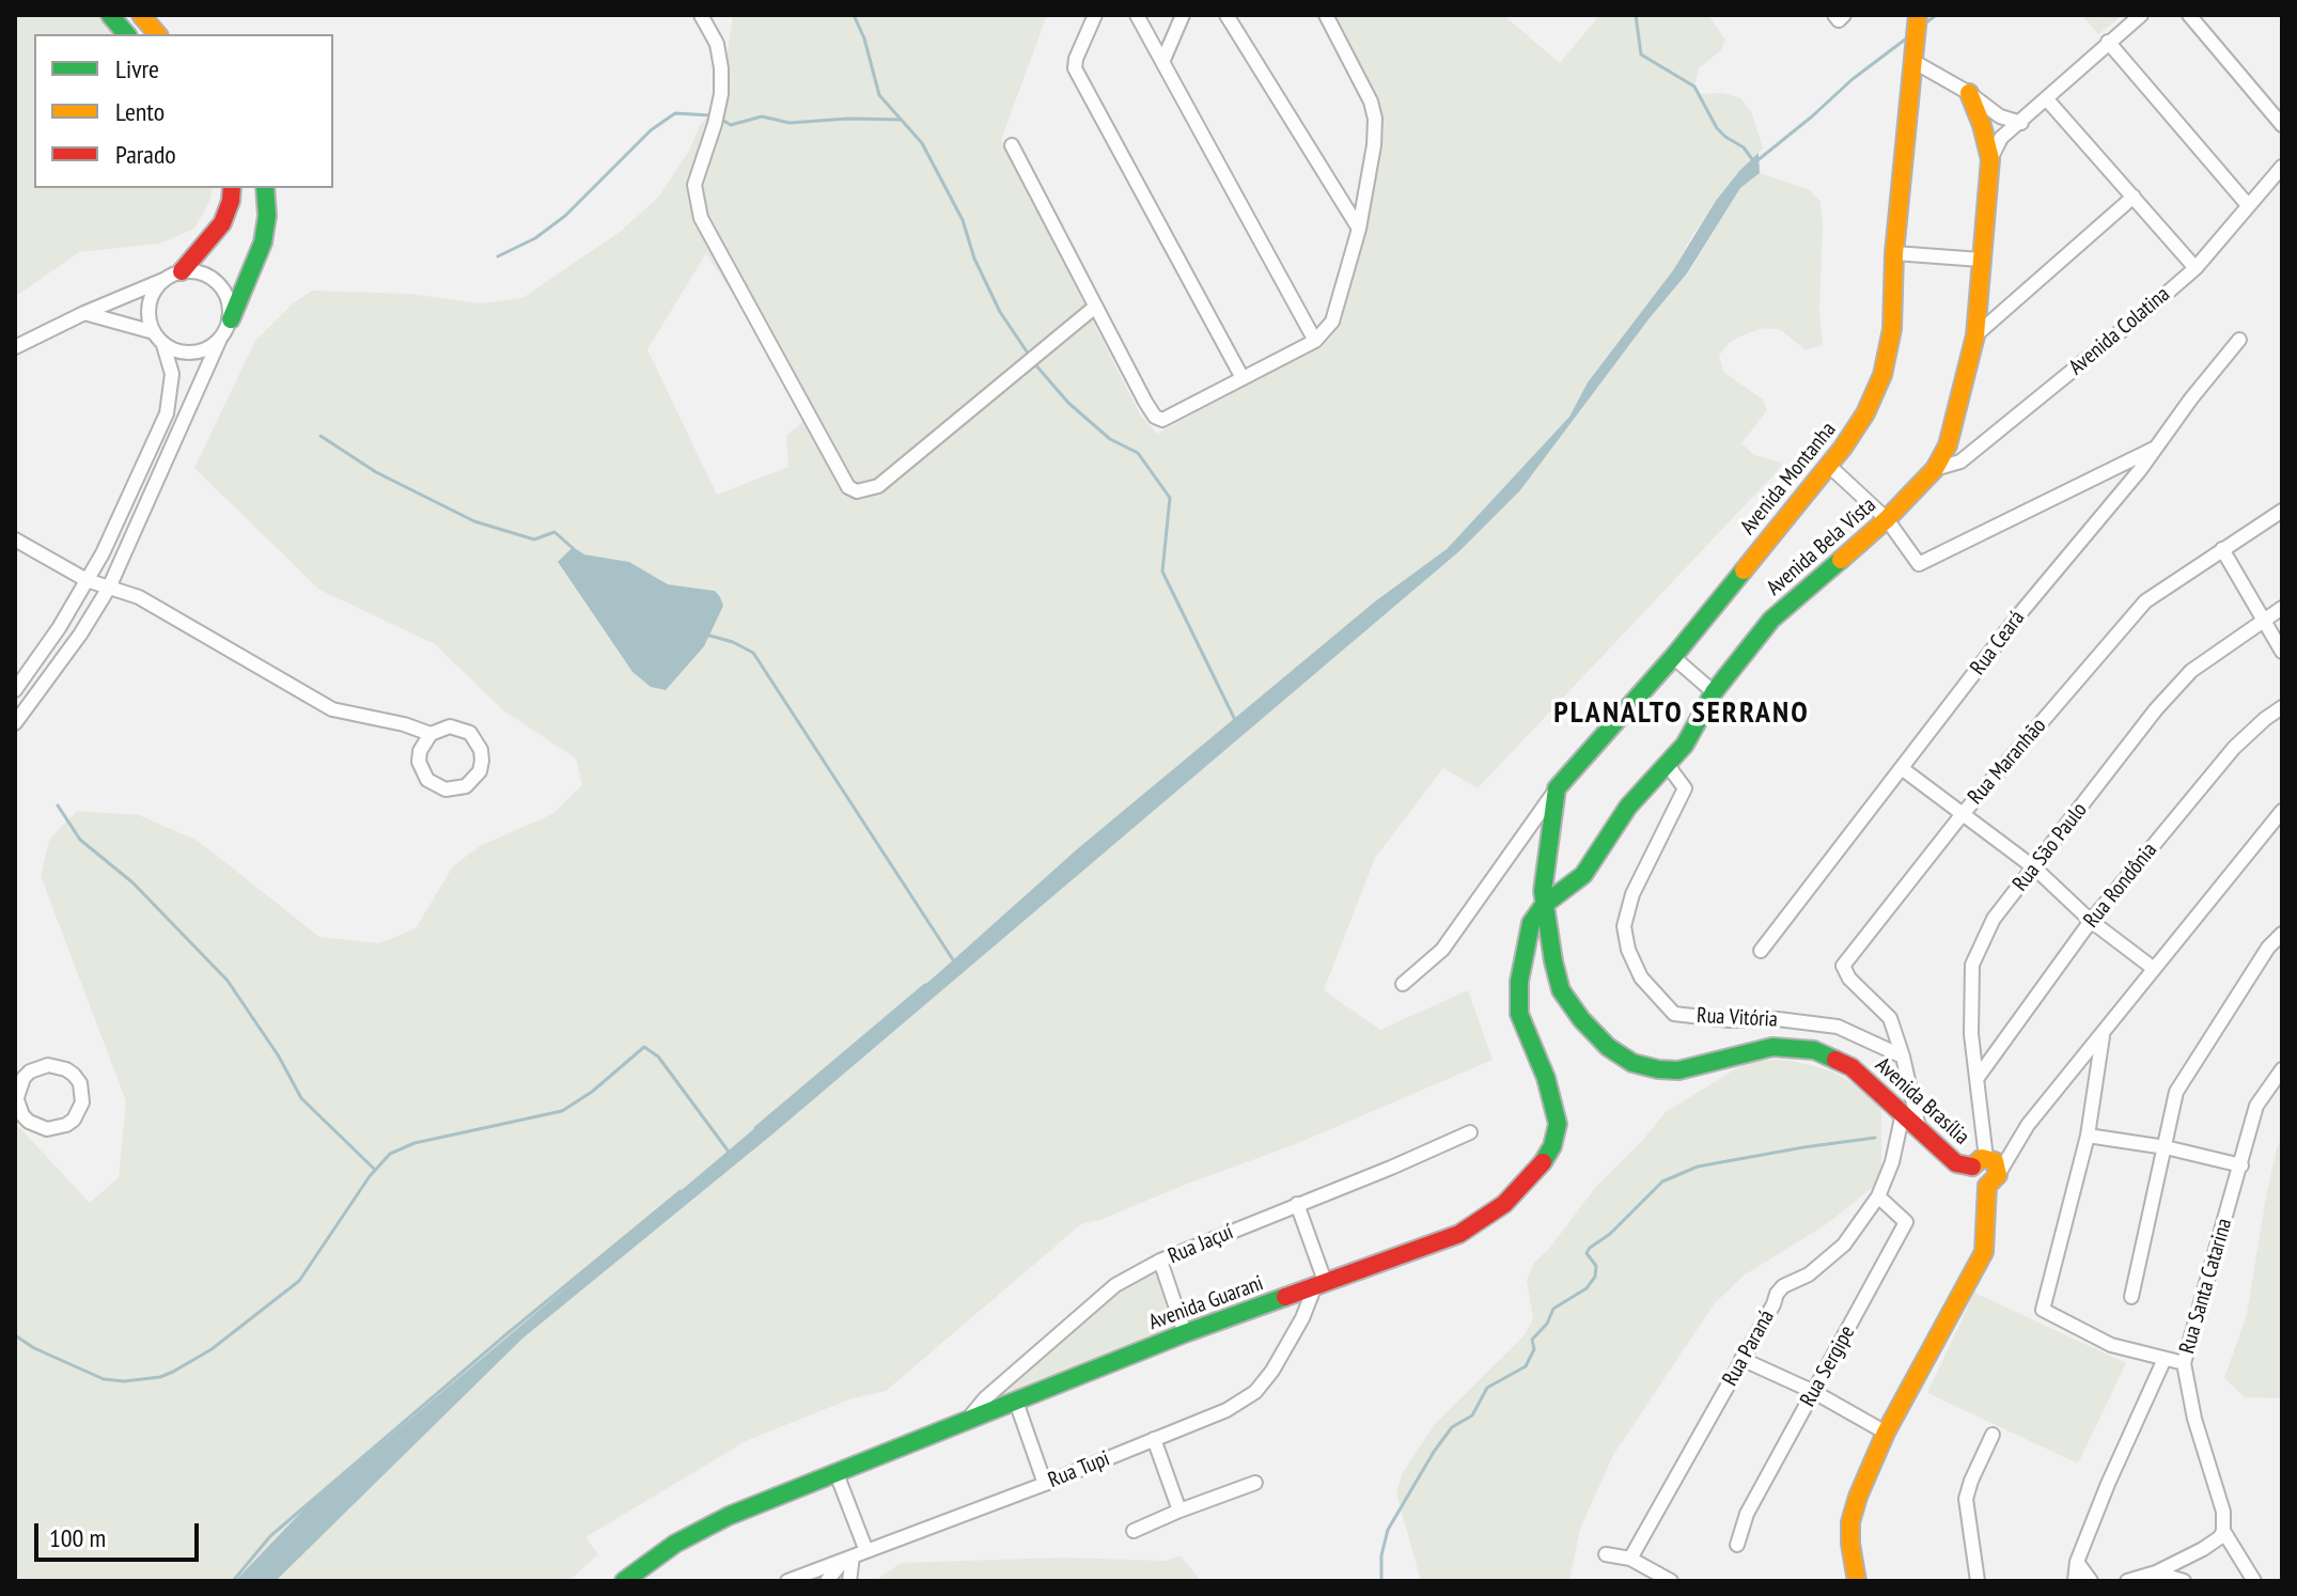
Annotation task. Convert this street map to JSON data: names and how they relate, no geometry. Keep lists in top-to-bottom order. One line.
{"streets":{"street":["Avenida Colatina","Avenida Montanha","Avenida Bela Vista","Rua Ceará","Rua Maranhão","Rua São Paulo","Rua Rondônia","Rua Vitória","Avenida Brasília","Rua Jaçuí","Rua Santa Catarina","Avenida Guarani","Rua Paraná","Rua Sergipe","Rua Tupi"]},"crossings":[["Avenida Colatina","Avenida Bela Vista"],["Avenida Bela Vista","Rua Vitória"],["Avenida Bela Vista","Avenida Brasília"],["Avenida Bela Vista","Avenida Guarani"],["Rua Maranhão","Rua Vitória"],["Rua São Paulo","Rua Rondônia"],["Rua São Paulo","Avenida Brasília"],["Avenida Brasília","Avenida Guarani"],["Avenida Brasília","Rua Paraná"],["Rua Jaçuí","Avenida Guarani"],["Avenida Guarani","Rua Tupi"],["Rua Paraná","Rua Sergipe"]],"districts":["PLANALTO SERRANO"],"legend":["Livre","Lento","Parado"],"scale_bar":"100 m"}
